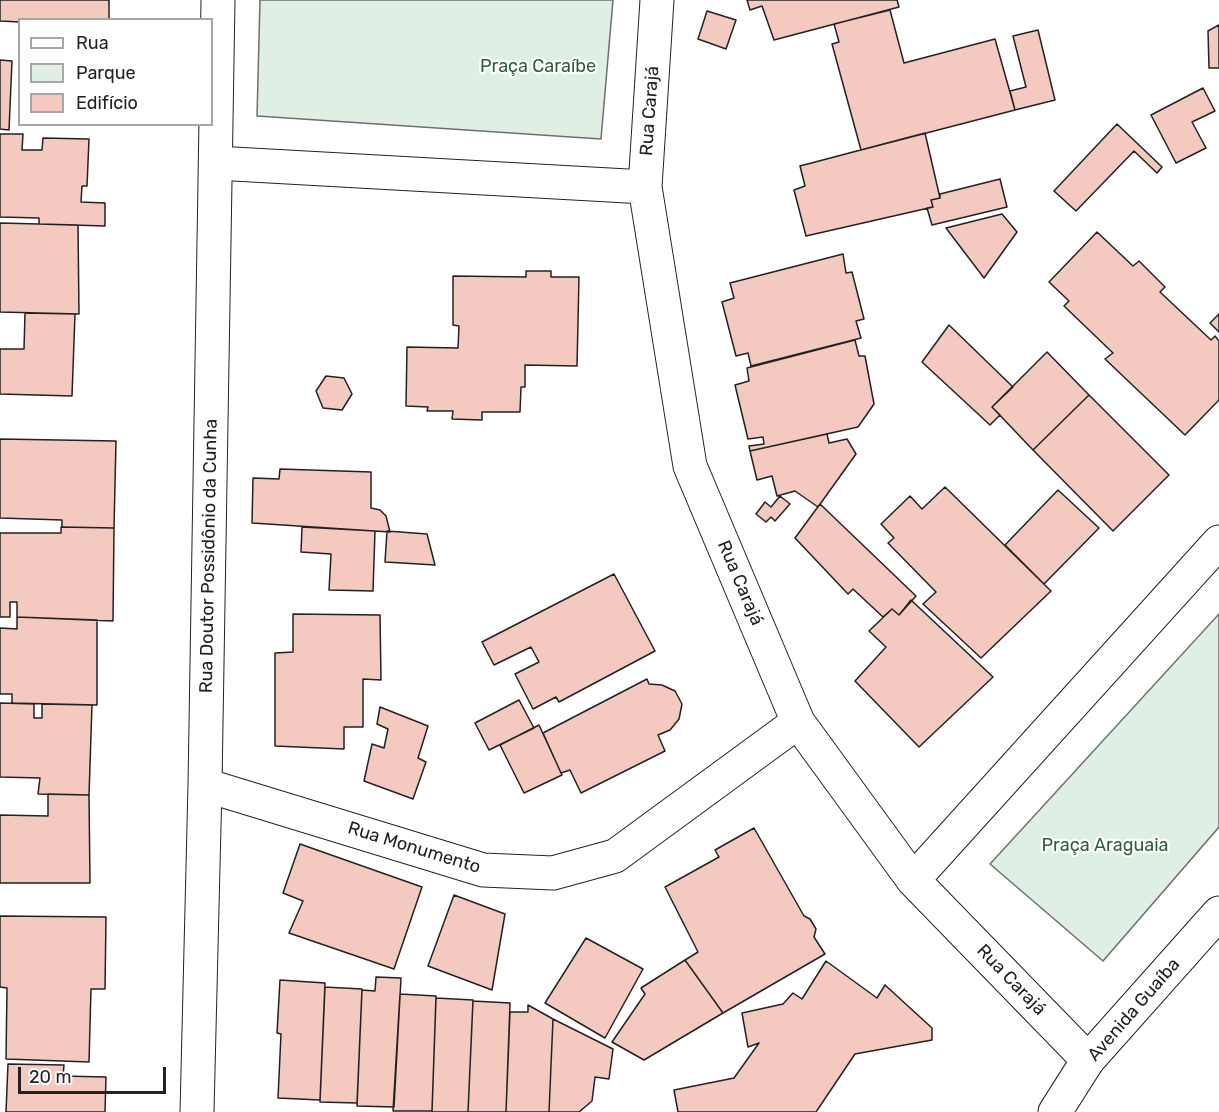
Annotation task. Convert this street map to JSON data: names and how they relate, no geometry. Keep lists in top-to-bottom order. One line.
{"streets":{"street":["Rua Carajá","Rua Doutor Possidônio da Cunha","Rua Monumento","Avenida Guaíba"]},"crossings":[["Rua Carajá","Rua Monumento"],["Rua Carajá","Avenida Guaíba"],["Rua Doutor Possidônio da Cunha","Rua Monumento"]],"parks":["Praça Caraíbe","Praça Araguaia"],"legend":["Rua","Parque","Edifício"],"scale_bar":"20 m"}
